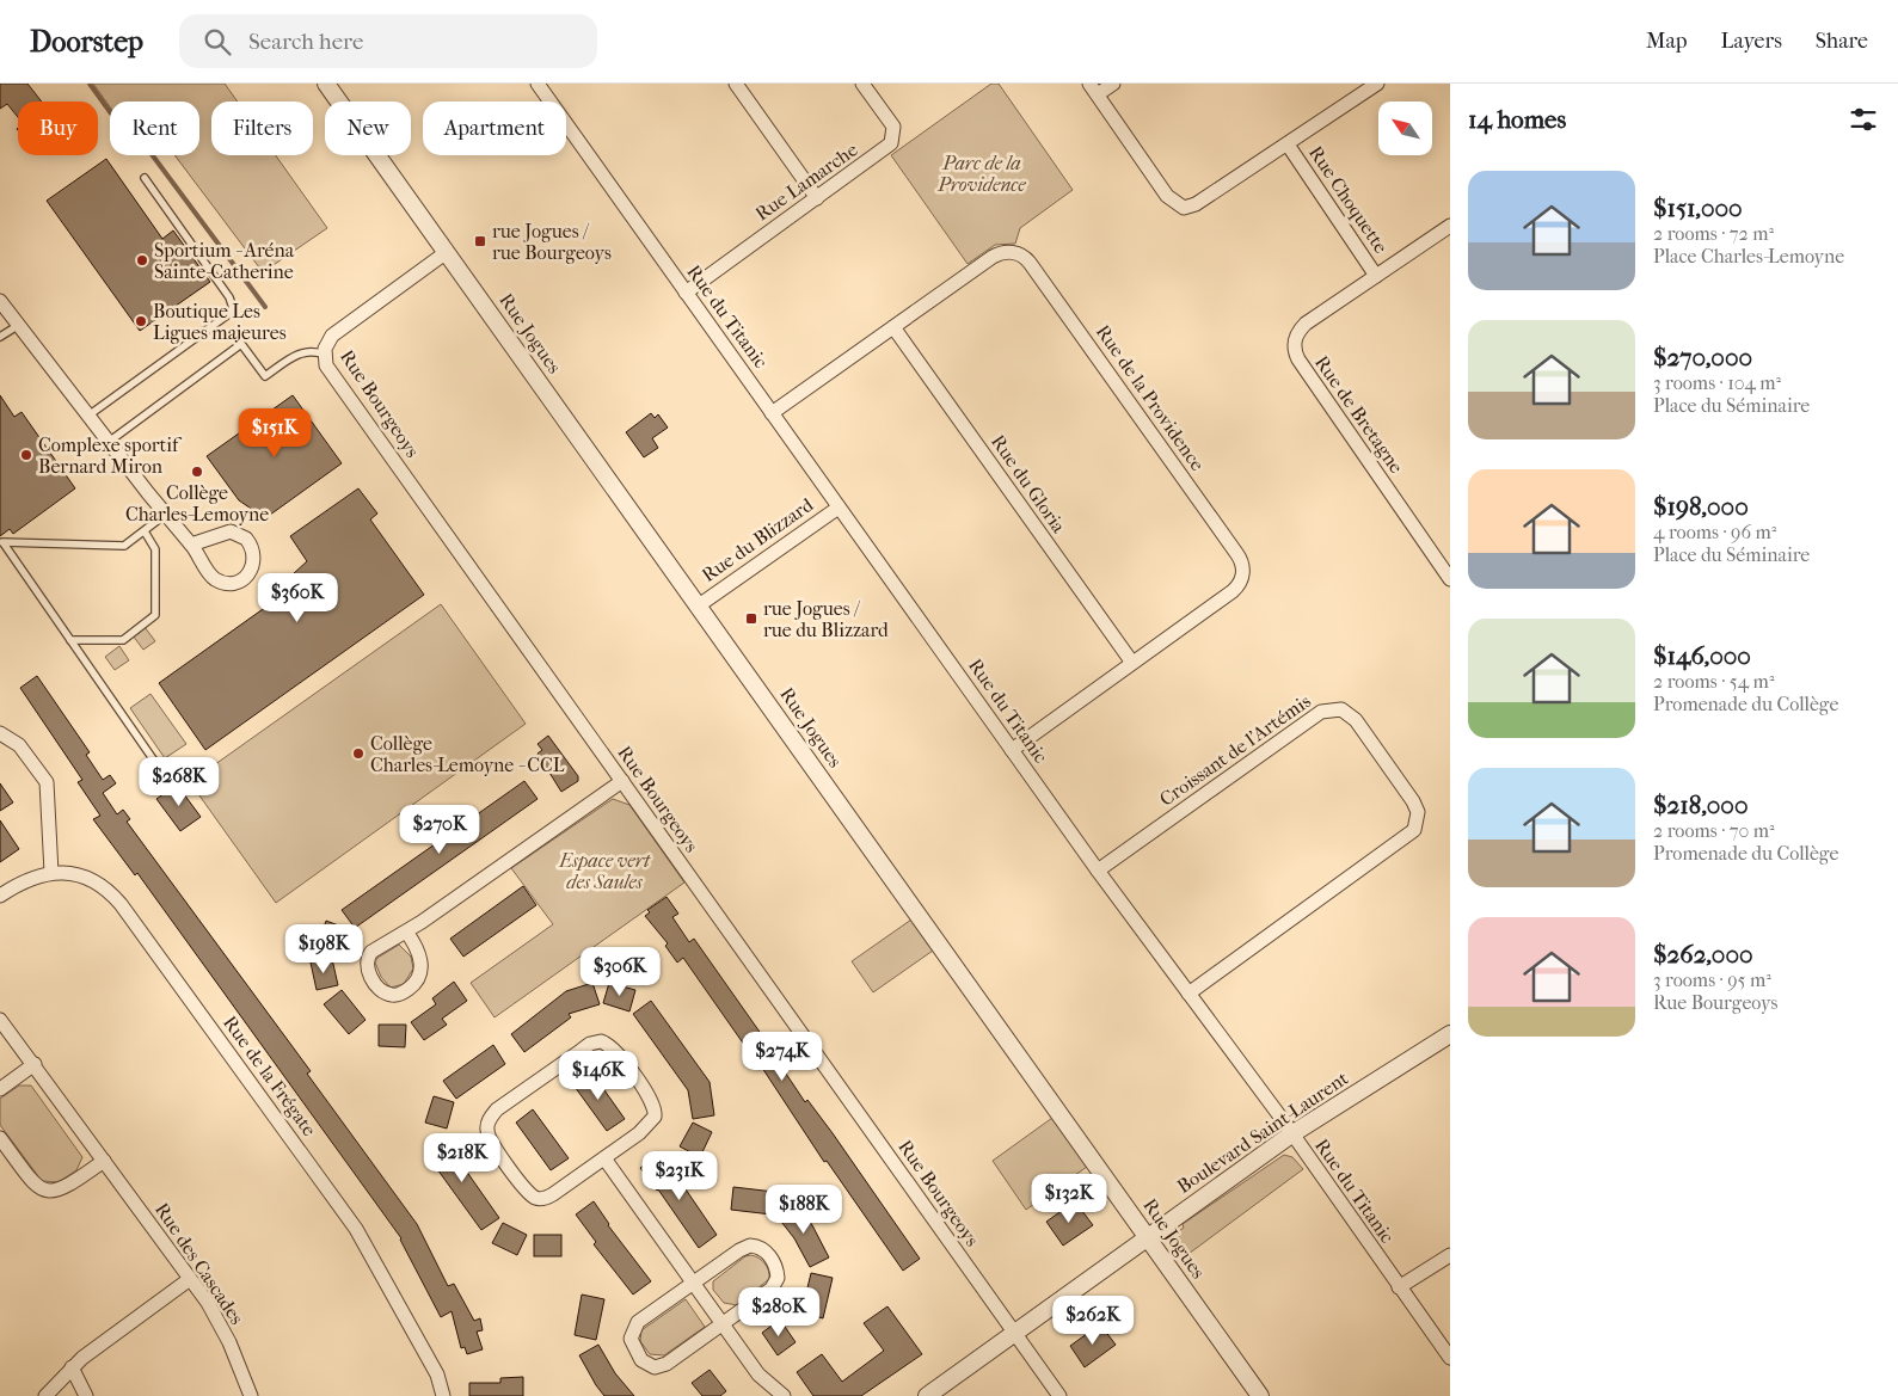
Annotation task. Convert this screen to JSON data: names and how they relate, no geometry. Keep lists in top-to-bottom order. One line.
{"streets":{"street":["Rue Lamarche","Rue Choquette","Rue du Titanic","Rue Jogues","Rue de la Providence","Rue Bourgeoys","Rue de Bretagne","Rue du Gloria","Rue du Blizzard","Croissant de l'Artémis","Rue de la Frégate","Boulevard Saint-Laurent","Rue des Cascades"]},"crossings":[["Rue Lamarche","Rue du Titanic"],["Rue Choquette","Rue de Bretagne"],["Rue du Titanic","Rue de la Providence"],["Rue du Titanic","Rue du Blizzard"],["Rue du Titanic","Croissant de l'Artémis"],["Rue du Titanic","Boulevard Saint-Laurent"],["Rue Jogues","Rue Bourgeoys"],["Rue Jogues","Rue du Blizzard"],["Rue Jogues","Boulevard Saint-Laurent"],["Rue de la Providence","Rue du Gloria"],["Rue Bourgeoys","Boulevard Saint-Laurent"]],"parks":["Parc de la Providence","Espace vert des Saules"],"places":{"transit":["rue Jogues / rue Bourgeoys","rue Jogues / rue du Blizzard"],"other":["Sportium - Aréna Sainte-Catherine","Boutique Les Ligues majeures","Complexe sportif Bernard Miron","Collège Charles-Lemoyne","Collège Charles-Lemoyne - CCL"]},"north":"top left","page":{"header":"Doorstep","search":"Search here","nav":["Map","Layers","Share"],"heading":"14 homes","chip":["Buy","Rent","Filters","New","Apartment"],"list":[{"name":"$151,000","note":"2 rooms · 72 m² · Place Charles-Lemoyne"},{"name":"$270,000","note":"3 rooms · 104 m² · Place du Séminaire"},{"name":"$198,000","note":"4 rooms · 96 m² · Place du Séminaire"},{"name":"$146,000","note":"2 rooms · 54 m² · Promenade du Collège"},{"name":"$218,000","note":"2 rooms · 70 m² · Promenade du Collège"},{"name":"$262,000","note":"3 rooms · 95 m² · Rue Bourgeoys"}],"price":["$151K","$360K","$268K","$270K","$198K","$306K","$274K","$146K","$218K","$231K","$132K","$188K","$280K","$262K"]}}
